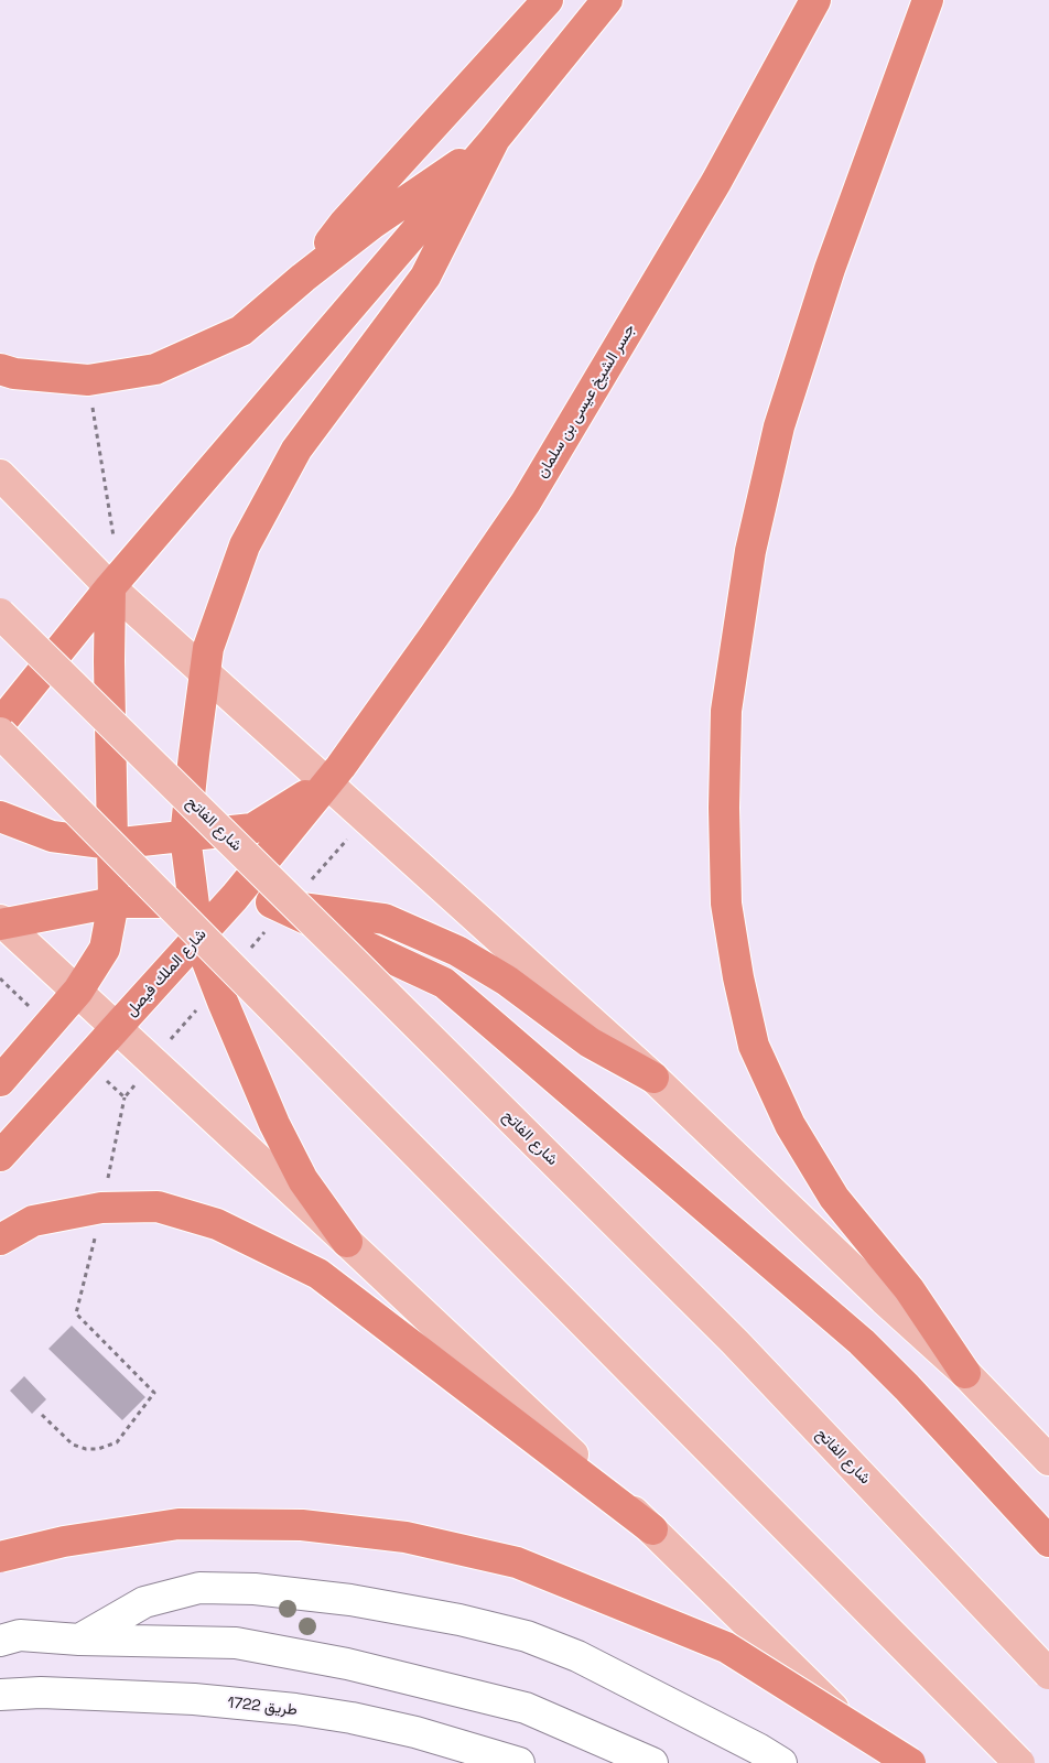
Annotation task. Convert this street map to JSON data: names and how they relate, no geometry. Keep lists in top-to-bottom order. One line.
{"streets":{"highway":["جسر الشيخ عيسى بن سلمان","شارع الملك فيصل"],"main road":["شارع الفاتح"],"street":["طريق 1722"]},"crossings":[["جسر الشيخ عيسى بن سلمان","شارع الملك فيصل"]]}
